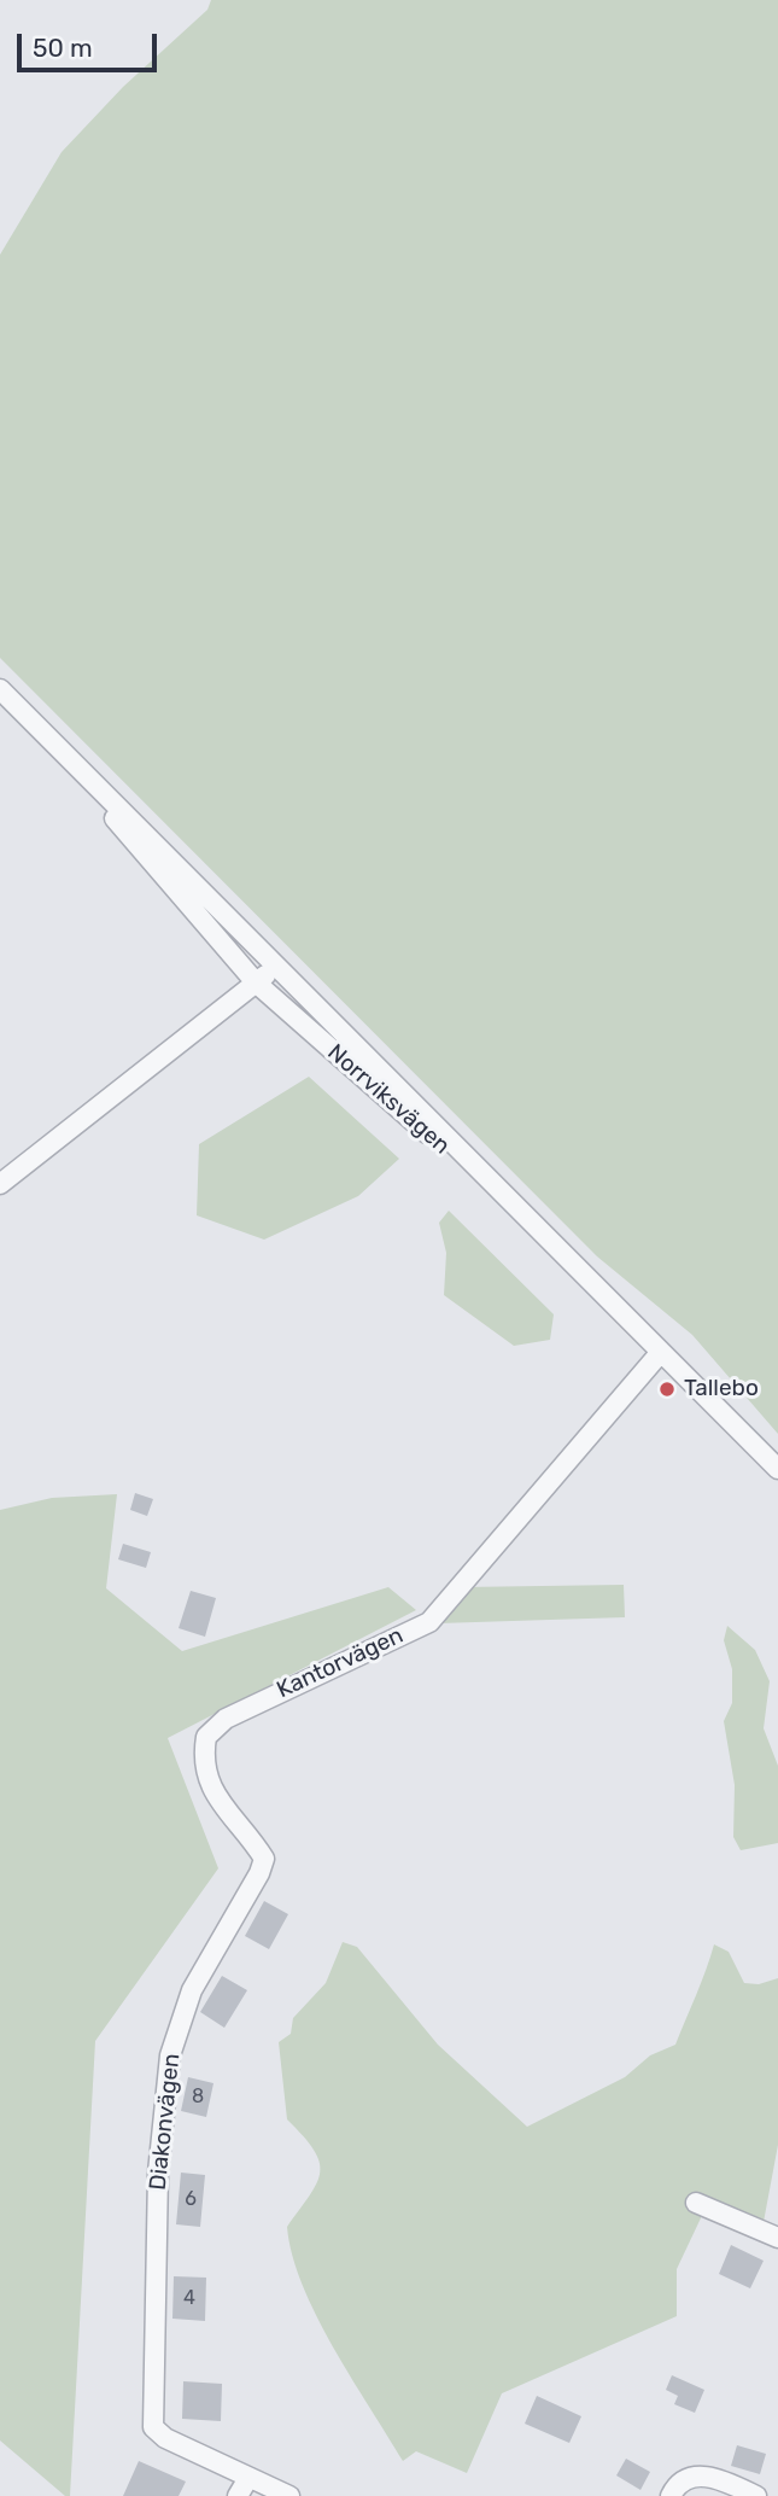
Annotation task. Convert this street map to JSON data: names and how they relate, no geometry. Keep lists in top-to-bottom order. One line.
{"streets":{"street":["Norrviksvägen","Kantorvägen","Diakonvägen"]},"crossings":[["Norrviksvägen","Kantorvägen"],["Kantorvägen","Diakonvägen"]],"places":["Tallebo"],"house_numbers":["8","6","4"],"scale_bar":"50 m"}
